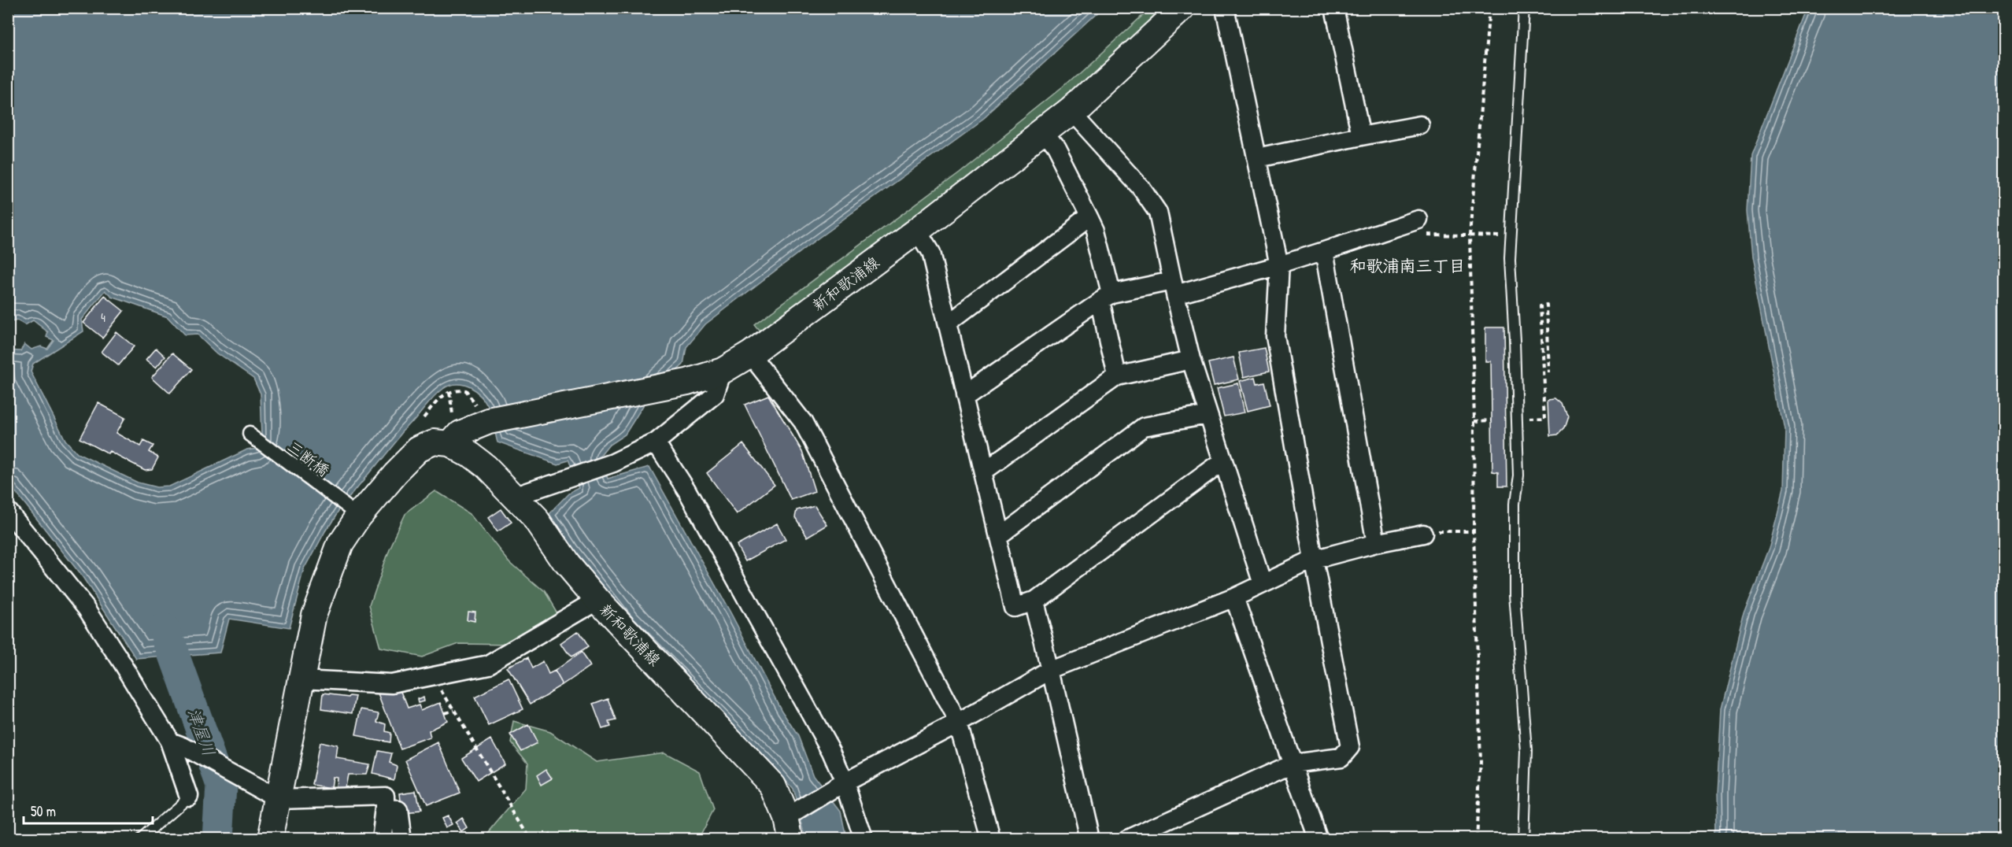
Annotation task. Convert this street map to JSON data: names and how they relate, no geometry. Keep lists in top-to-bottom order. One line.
{"streets":{"main road":["新和歌浦線"],"street":["三断橋"]},"districts":["和歌浦南三丁目"],"water":["津屋川"],"house_numbers":["4"],"scale_bar":"50 m"}
